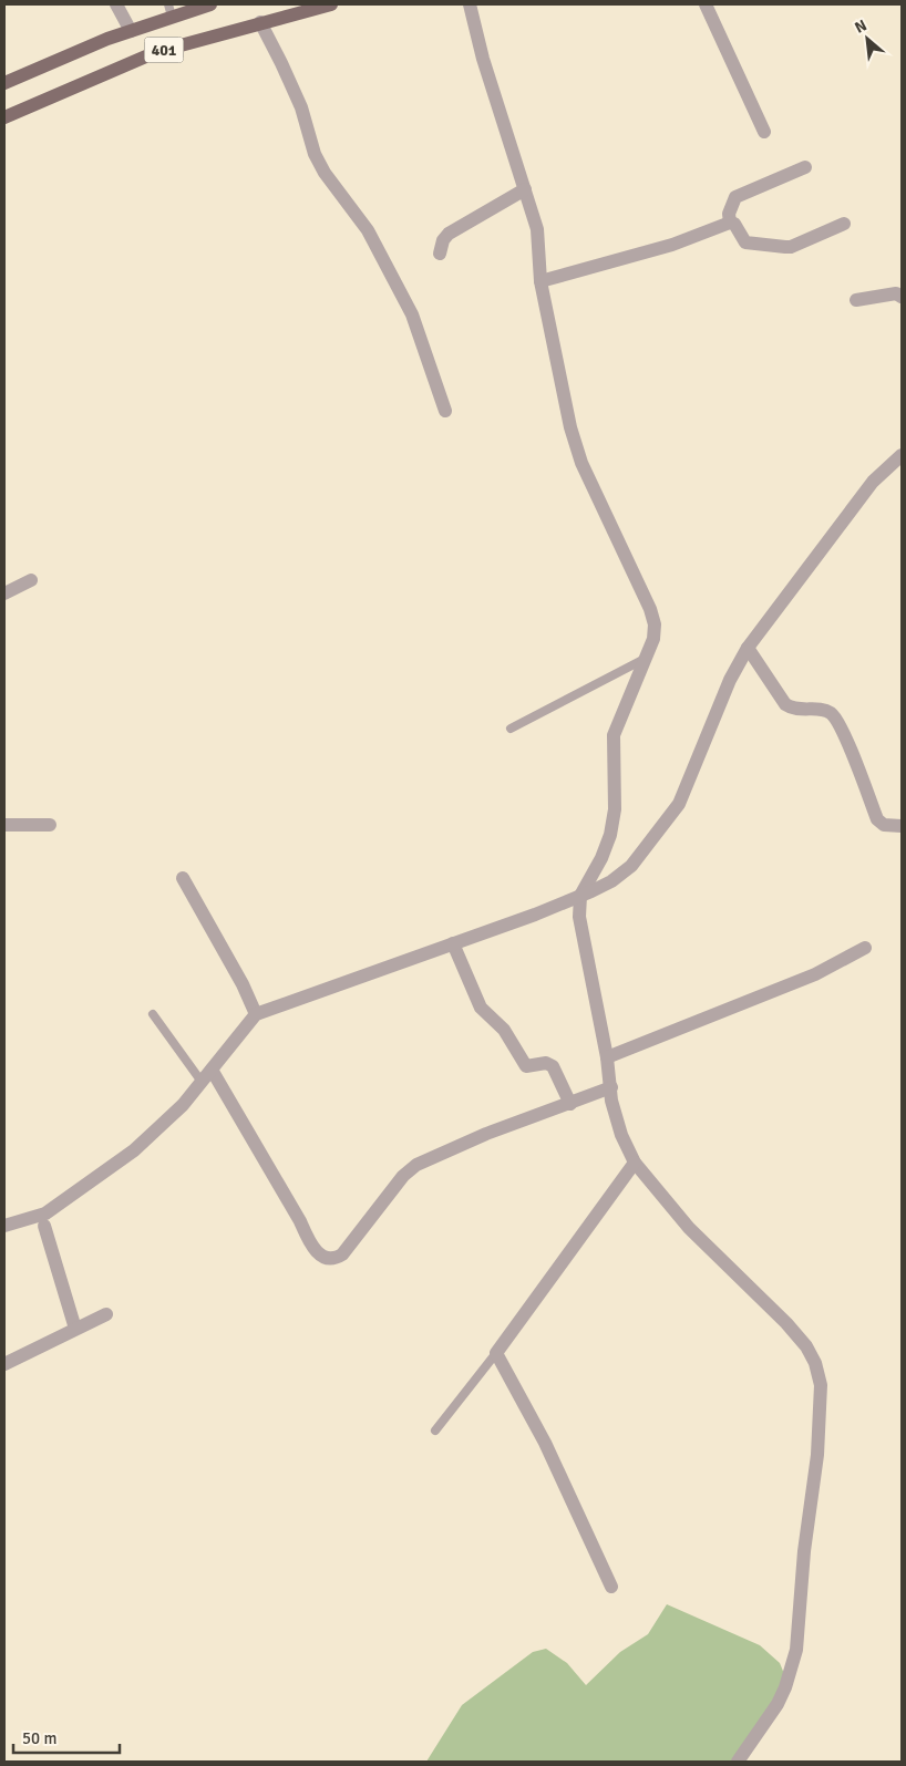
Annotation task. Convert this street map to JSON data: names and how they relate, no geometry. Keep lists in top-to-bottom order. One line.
{"streets":{"main road":["401"]},"scale_bar":"50 m","north":"top left"}
